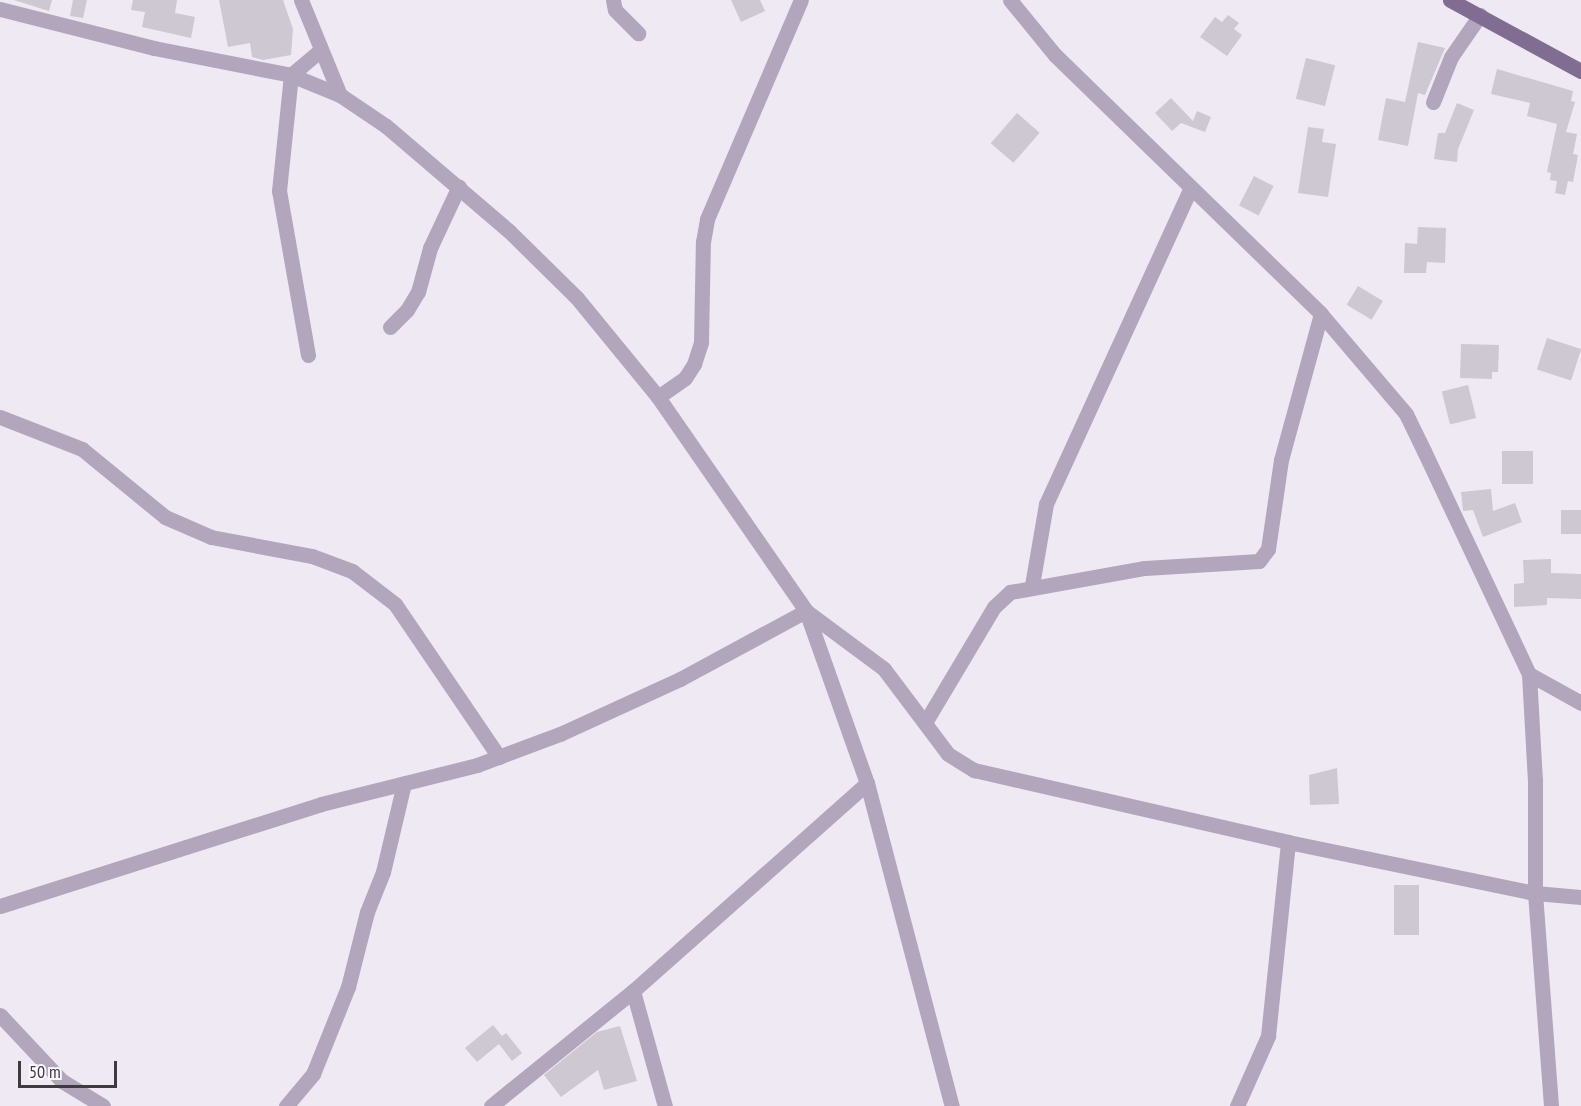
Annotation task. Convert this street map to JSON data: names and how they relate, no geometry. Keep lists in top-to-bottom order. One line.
{"scale_bar":"50 m"}
